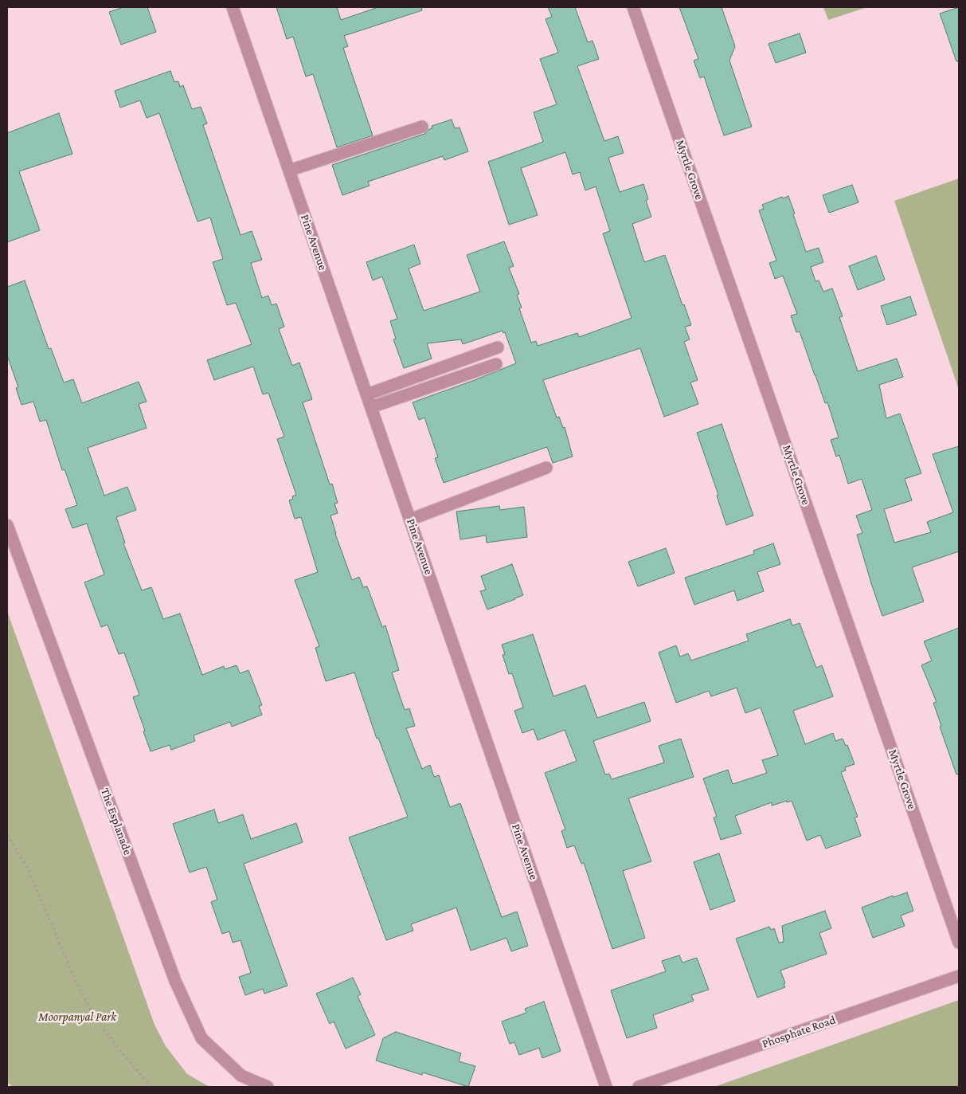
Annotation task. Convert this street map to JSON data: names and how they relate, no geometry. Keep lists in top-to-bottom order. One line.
{"streets":{"street":["Myrtle Grove","Pine Avenue","The Esplanade","Phosphate Road"]},"parks":["Moorpanyal Park"]}
